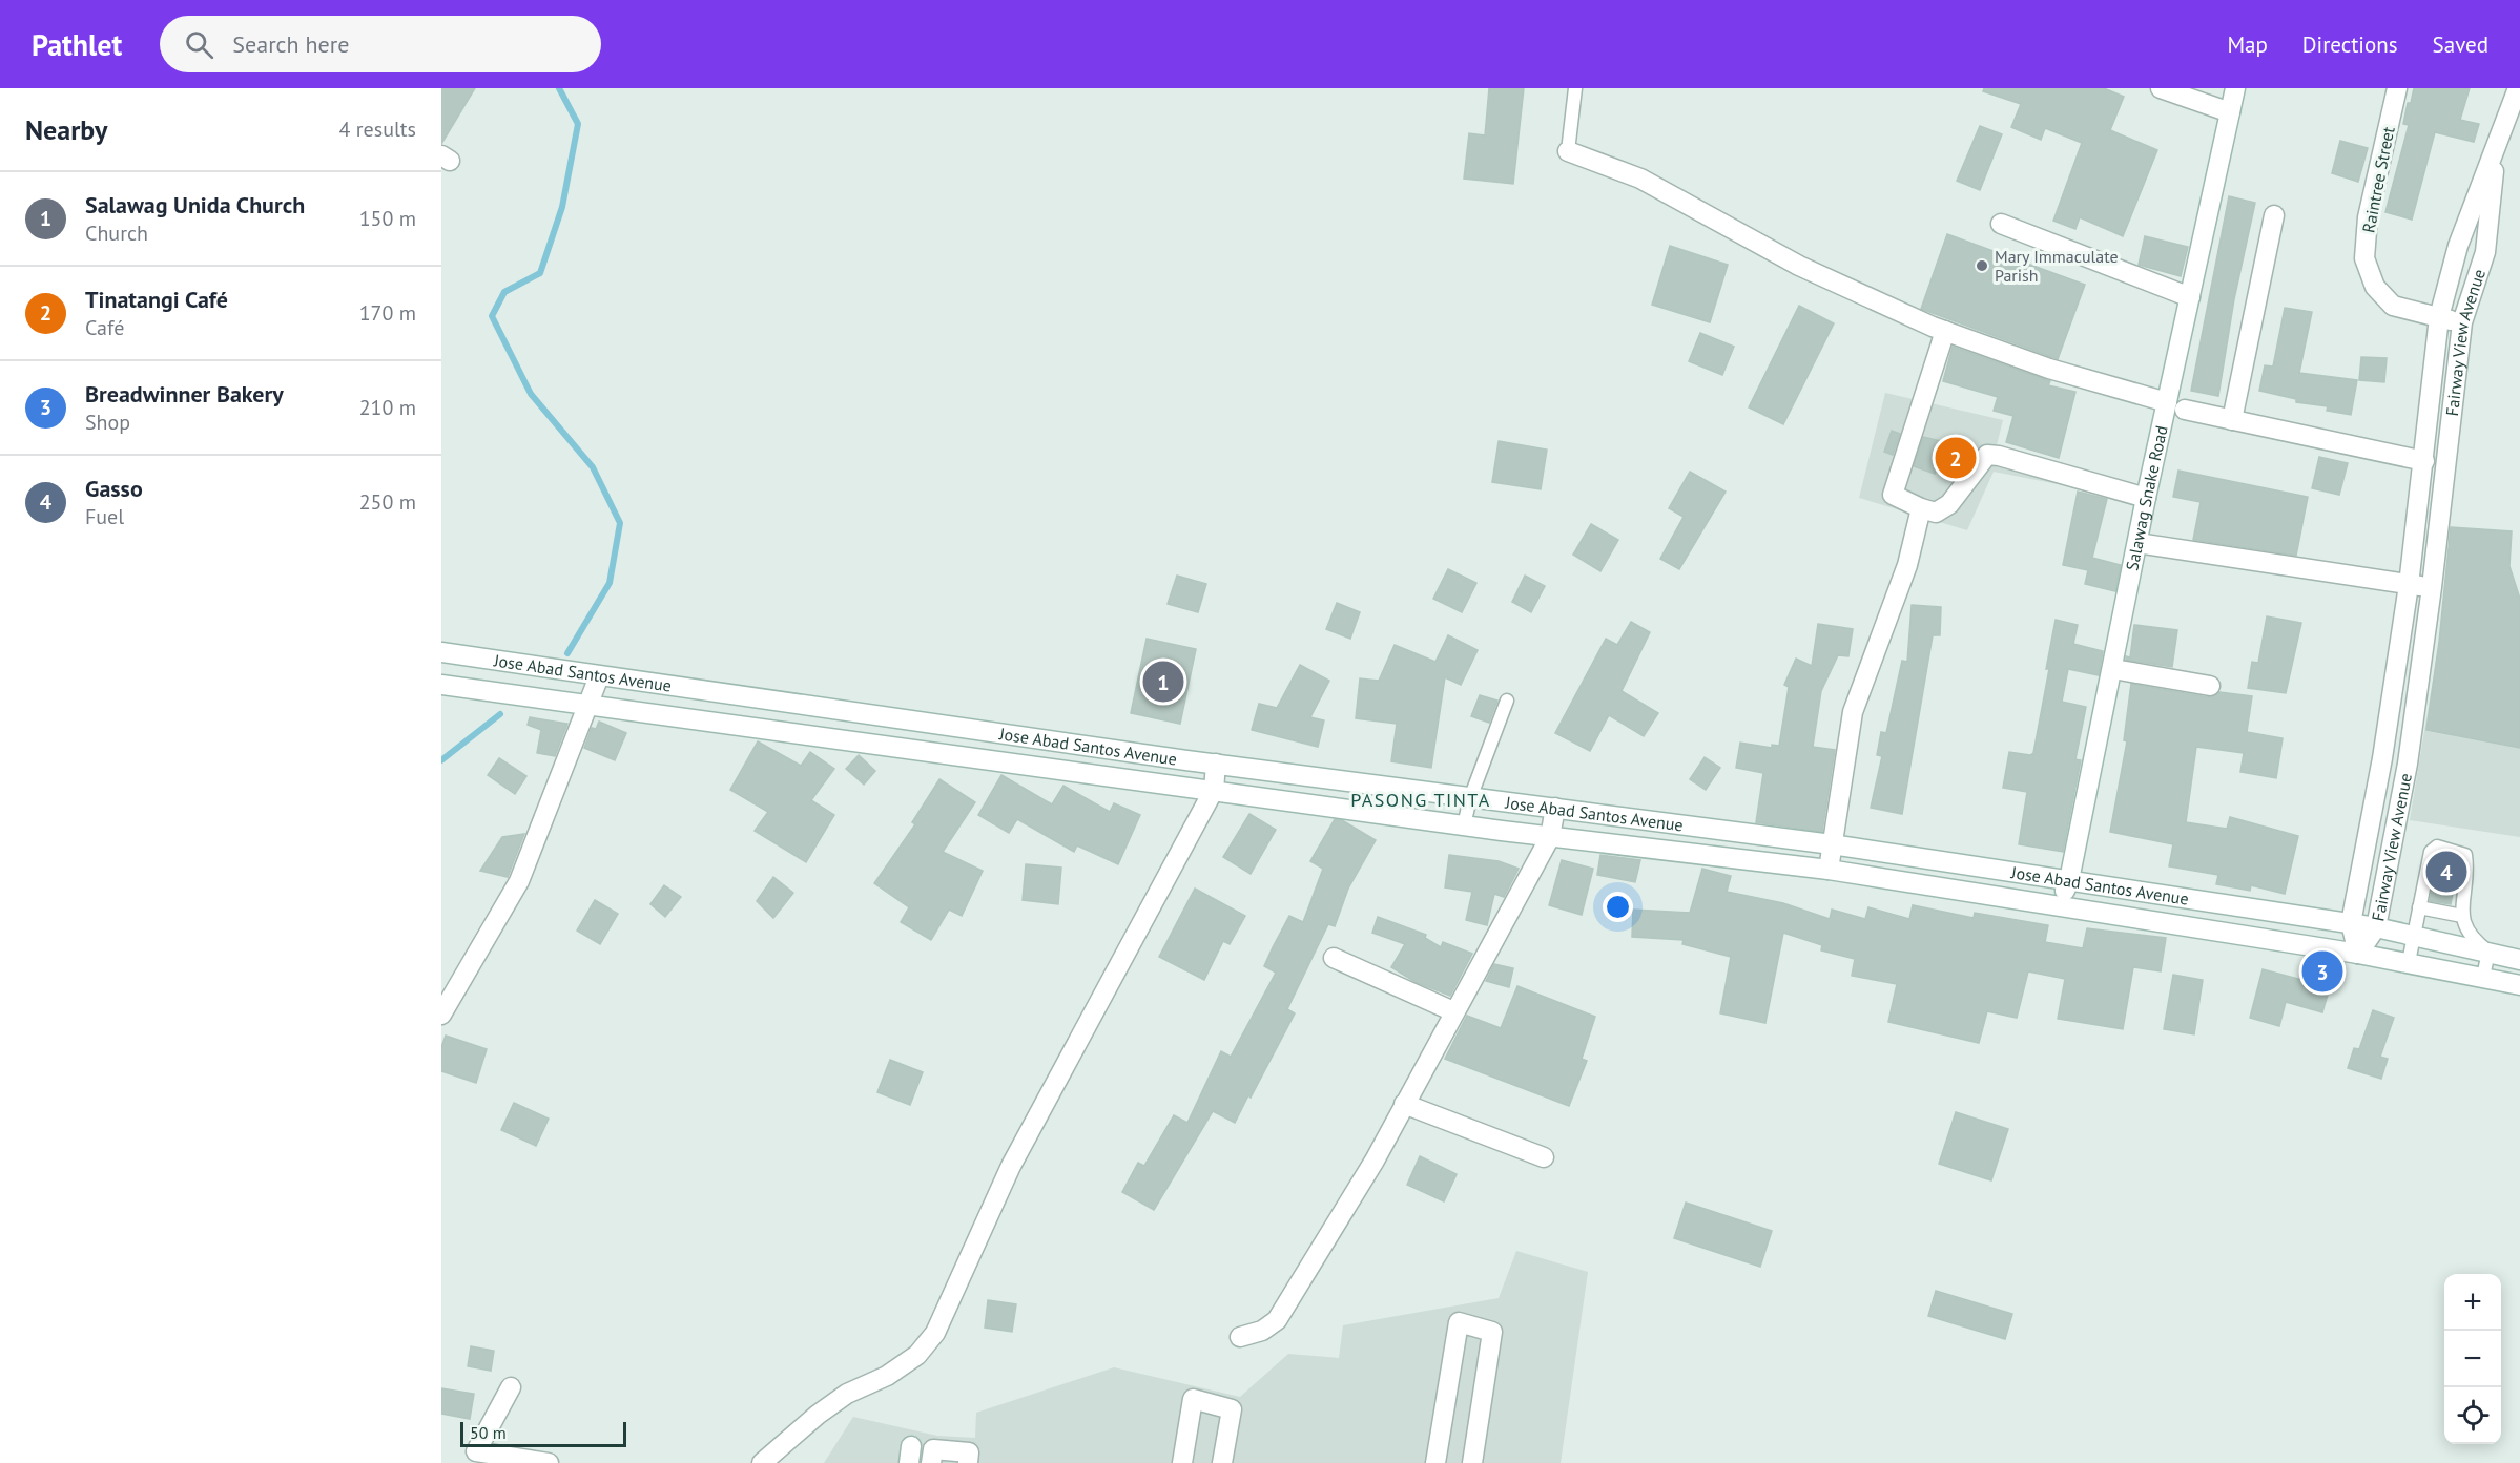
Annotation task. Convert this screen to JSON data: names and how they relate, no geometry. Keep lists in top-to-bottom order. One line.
{"streets":{"street":["Raintree Street","Fairway View Avenue","Salawag Snake Road","Jose Abad Santos Avenue"]},"crossings":[["Raintree Street","Fairway View Avenue"],["Fairway View Avenue","Jose Abad Santos Avenue"],["Salawag Snake Road","Jose Abad Santos Avenue"]],"districts":["PASONG TINTA"],"places":["Mary Immaculate Parish"],"scale_bar":"50 m","page":{"header":"Pathlet","search":"Search here","nav":["Map","Directions","Saved"],"heading":["Nearby","4 results"],"list":[{"mark":"1","name":"Salawag Unida Church","note":"Church","value":"150 m"},{"mark":"2","name":"Tinatangi Café","note":"Café","value":"170 m"},{"mark":"3","name":"Breadwinner Bakery","note":"Shop","value":"210 m"},{"mark":"4","name":"Gasso","note":"Fuel","value":"250 m"}],"pins":["2","1","4","3"],"map_buttons":["+","−"],"scale":"50 m"}}
